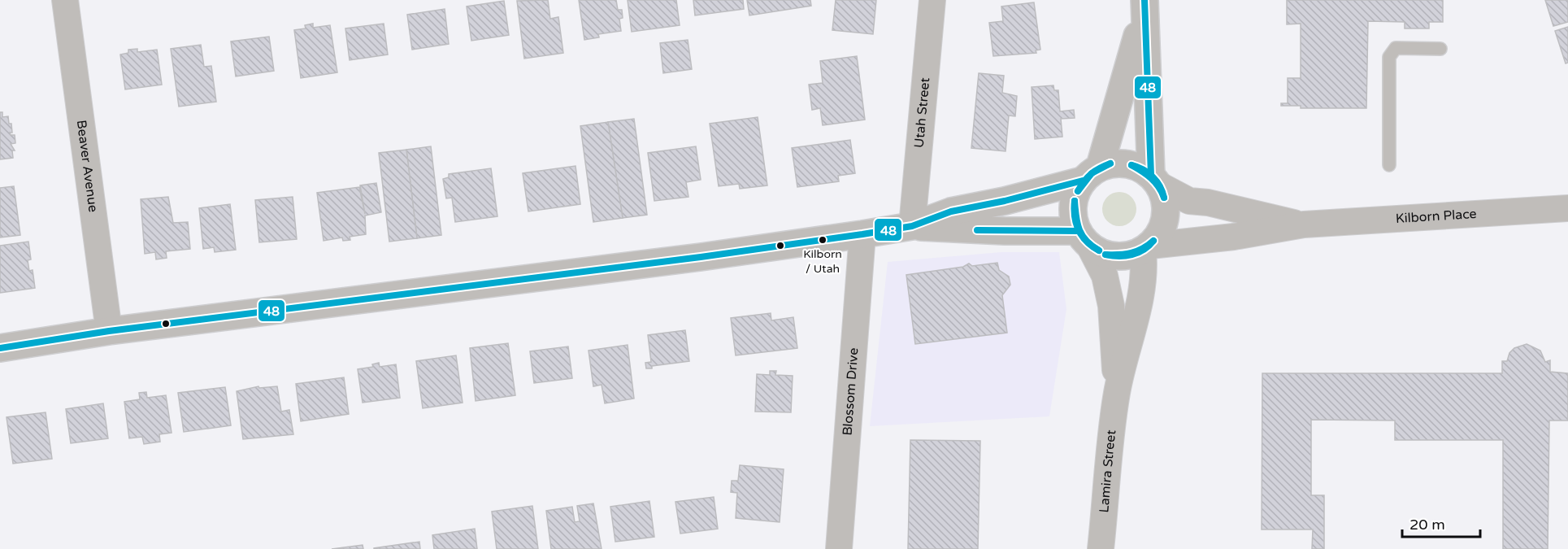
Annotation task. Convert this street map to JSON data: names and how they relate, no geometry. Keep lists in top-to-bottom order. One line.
{"streets":{"street":["Utah Street","Beaver Avenue","Kilborn Place","Blossom Drive","Lamira Street"]},"crossings":[["Kilborn Place","Lamira Street"]],"places":["Kilborn / Utah"],"lines":["transit line 48"],"scale_bar":"20 m"}
